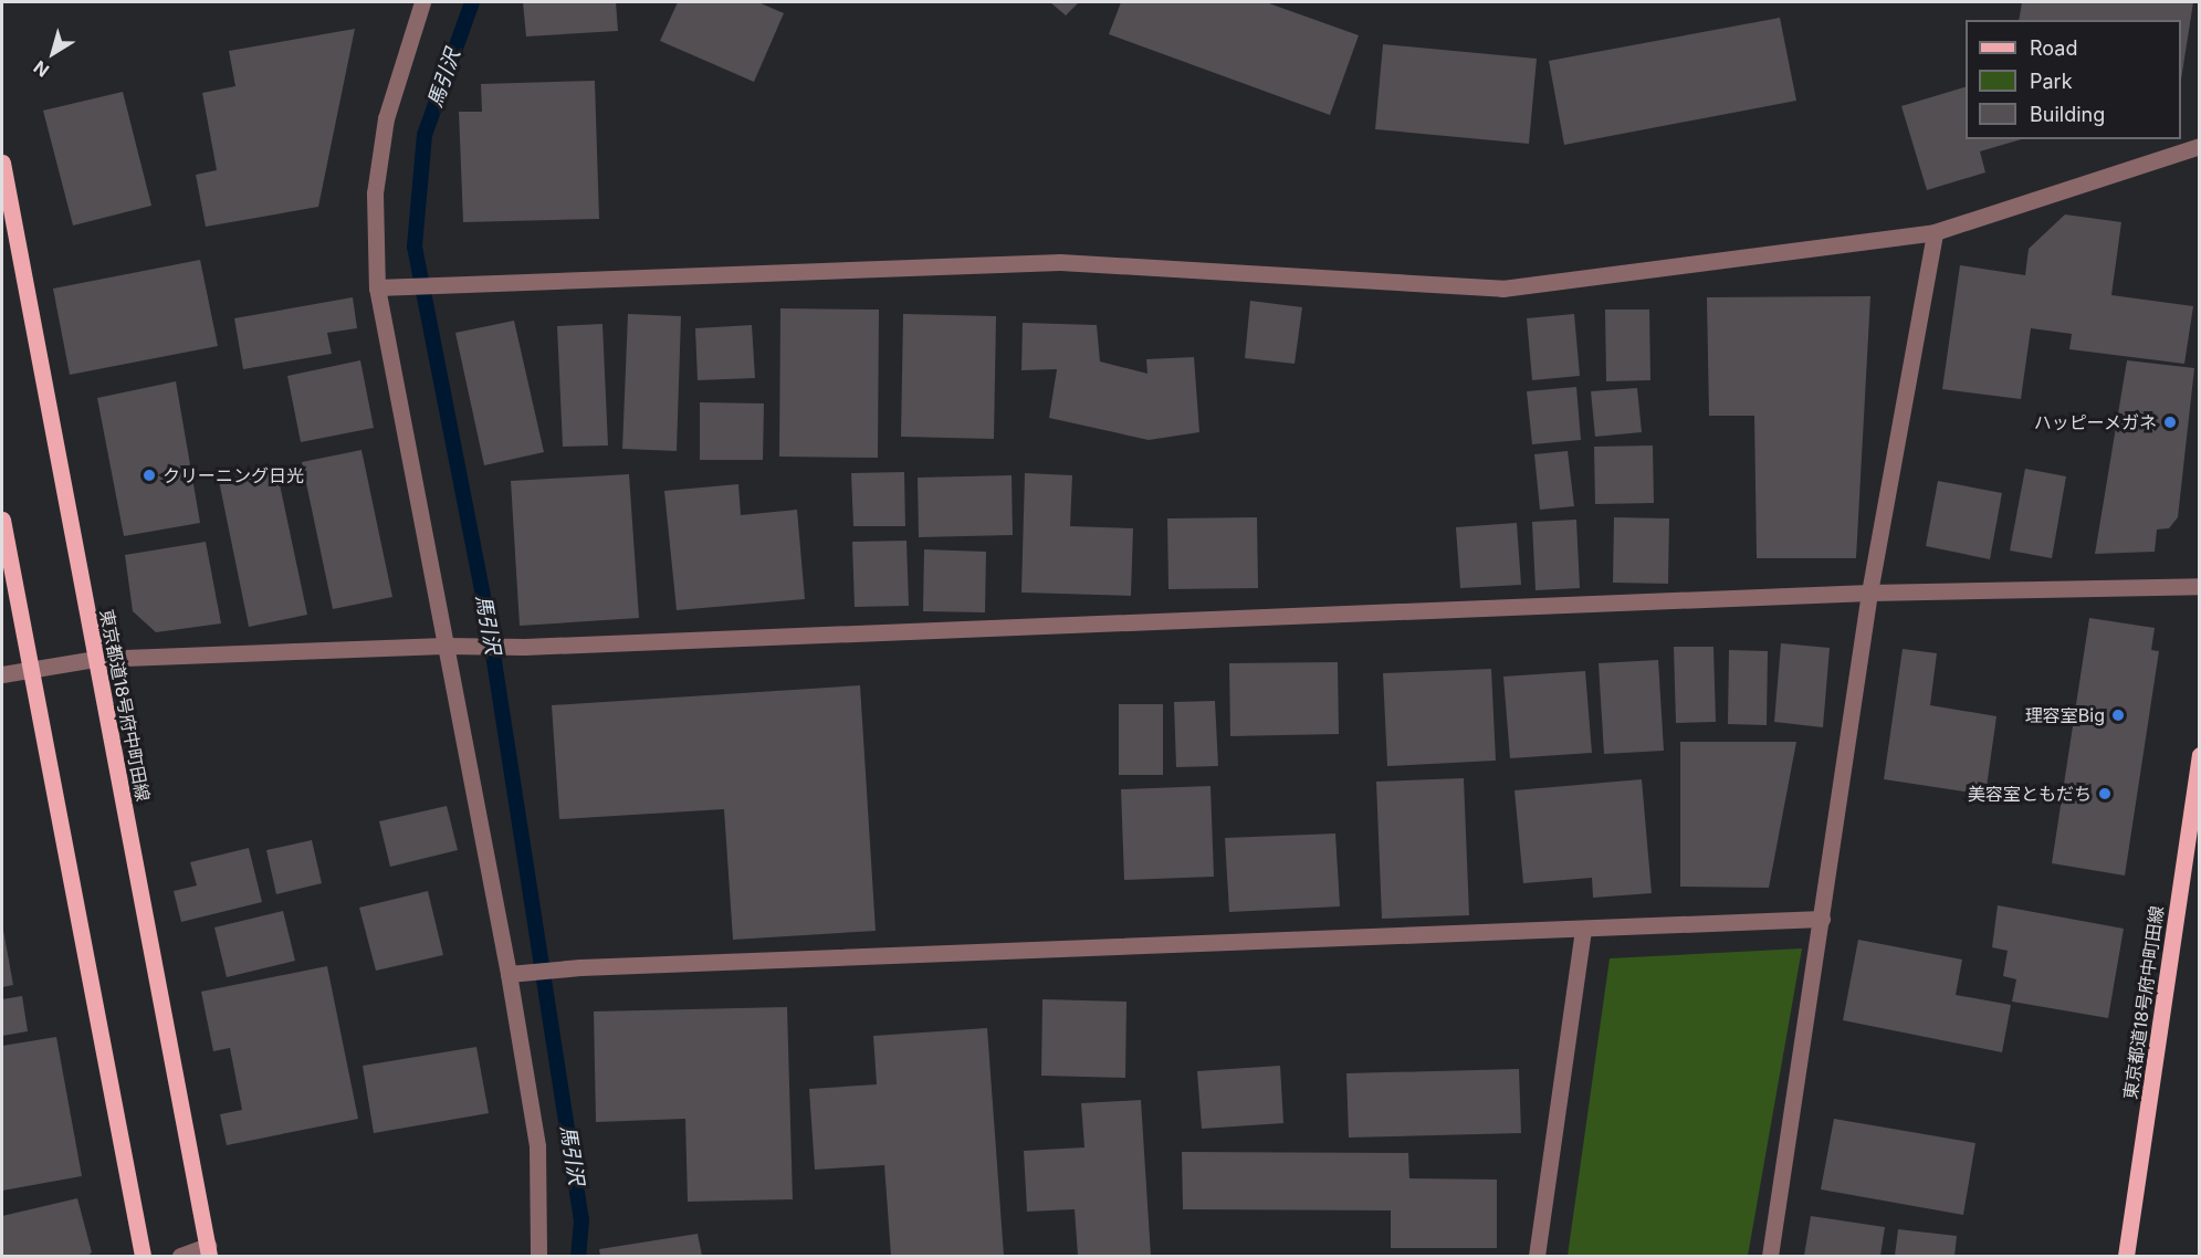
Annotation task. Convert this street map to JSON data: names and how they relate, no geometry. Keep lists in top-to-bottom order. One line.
{"streets":{"main road":["東京都道18号府中町田線"]},"water":["馬引沢"],"places":["ハッピーメガネ","クリーニング日光","理容室Big","美容室ともだち"],"legend":["Road","Park","Building"],"north":"bottom left"}
